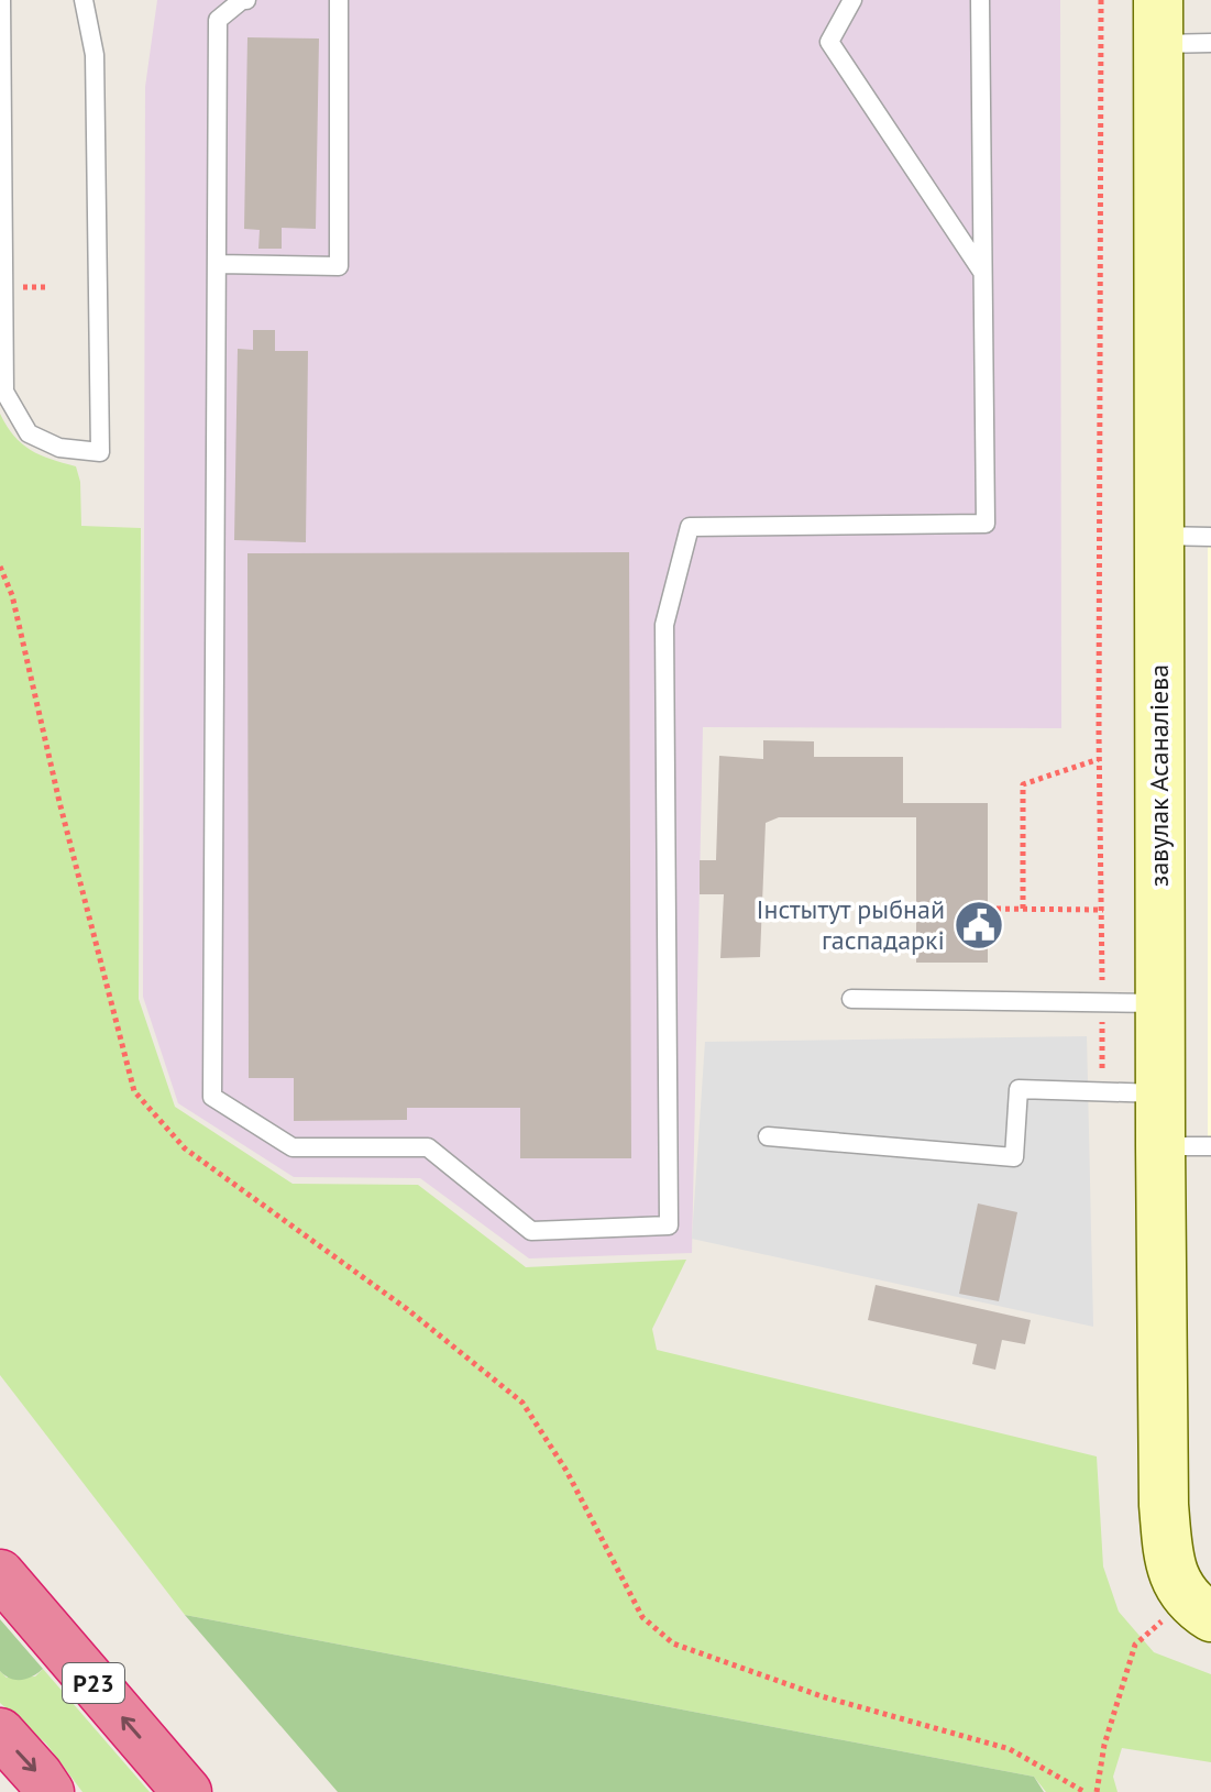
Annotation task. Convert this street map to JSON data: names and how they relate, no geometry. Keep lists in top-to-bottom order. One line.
{"streets":{"highway":["Р23"],"street":["завулак Асаналіева"]},"places":{"public building":["Інстытут рыбнай гаспадаркі"]}}
